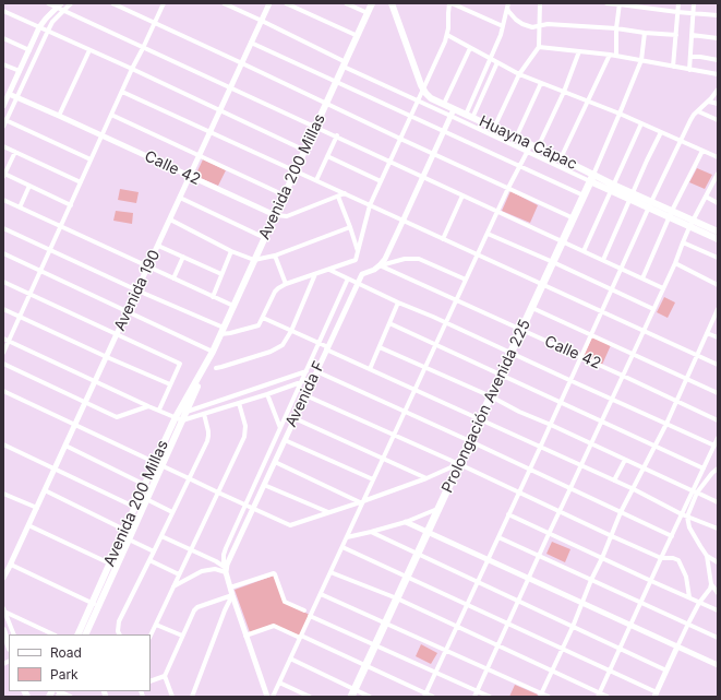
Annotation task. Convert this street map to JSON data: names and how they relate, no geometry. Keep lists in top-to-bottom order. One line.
{"streets":{"main road":["Huayna Cápac","Avenida 200 Millas","Prolongación Avenida 225"],"street":["Calle 42","Avenida 190","Avenida F"]},"crossings":[["Huayna Cápac","Avenida 200 Millas"],["Huayna Cápac","Avenida 190"],["Huayna Cápac","Avenida F"],["Huayna Cápac","Prolongación Avenida 225"],["Calle 42","Avenida 200 Millas"],["Calle 42","Avenida 190"],["Calle 42","Avenida F"],["Calle 42","Prolongación Avenida 225"]],"legend":["Road","Park"]}
